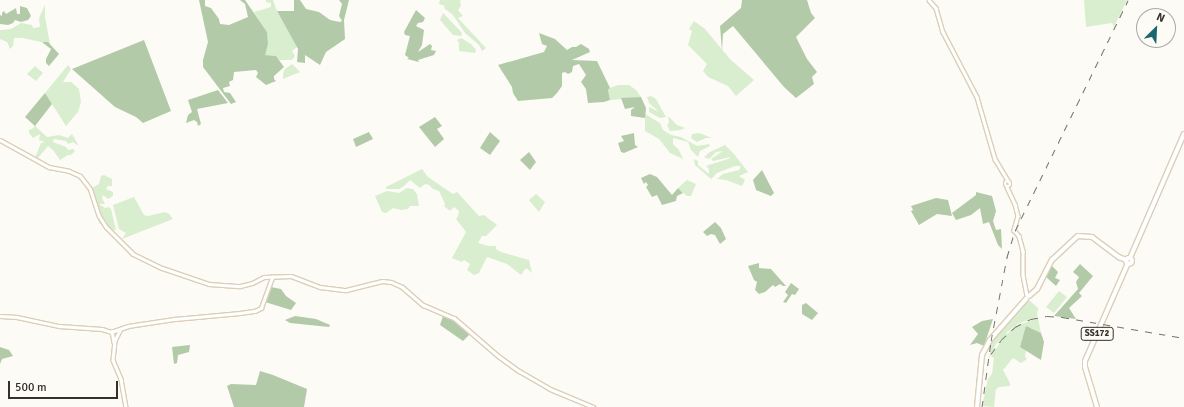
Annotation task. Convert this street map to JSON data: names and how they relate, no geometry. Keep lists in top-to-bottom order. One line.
{"streets":{"main road":["SS172"]},"scale_bar":"500 m","north":"top right"}
